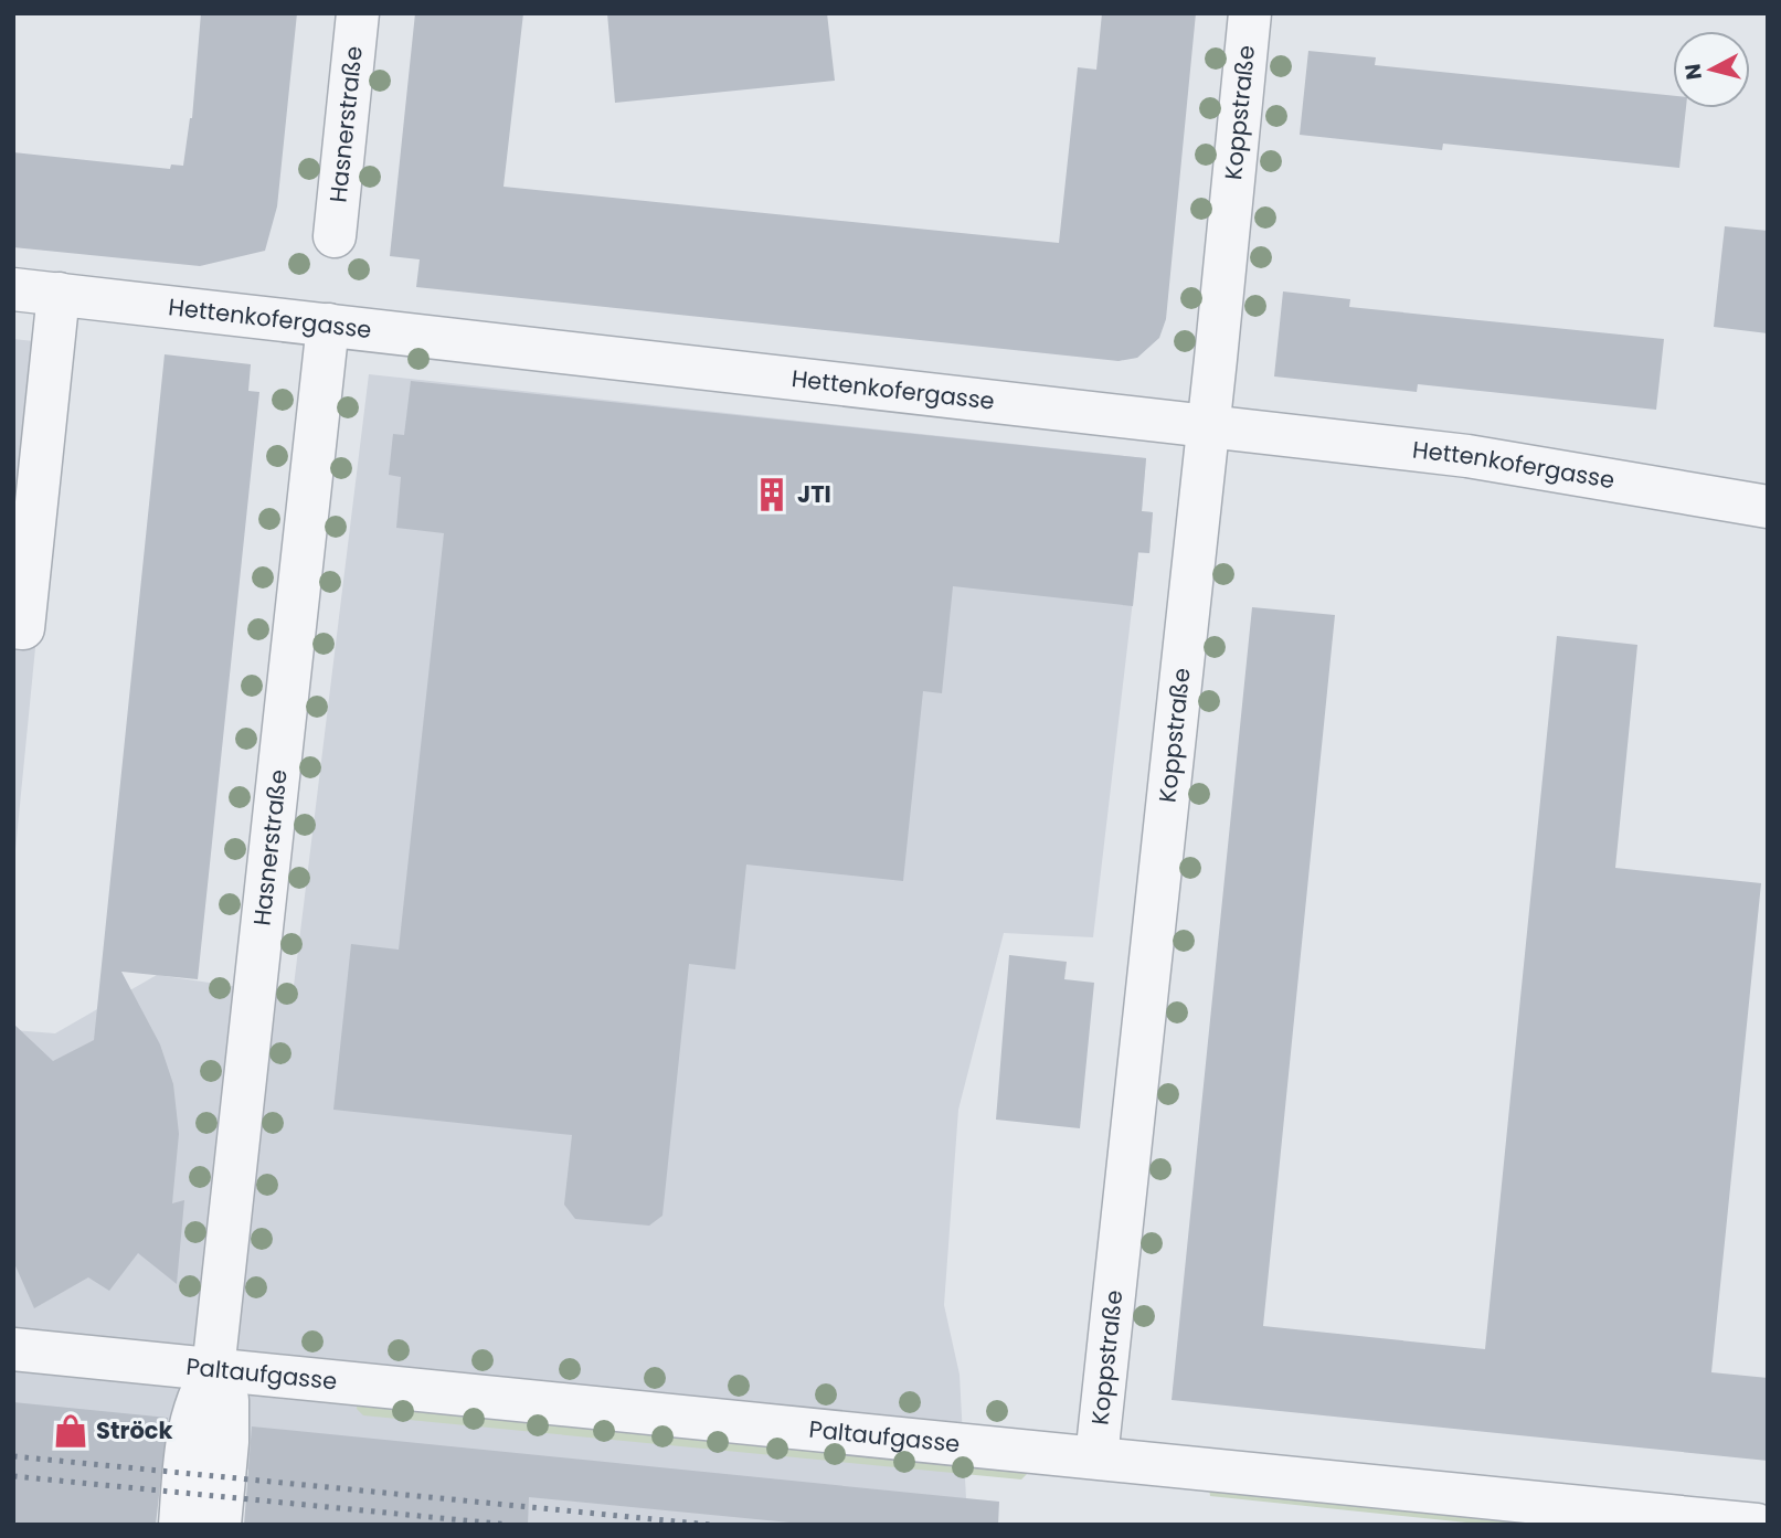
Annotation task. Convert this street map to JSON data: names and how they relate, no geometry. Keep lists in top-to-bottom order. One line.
{"streets":{"street":["Koppstraße","Hasnerstraße","Hettenkofergasse","Paltaufgasse"]},"crossings":[["Koppstraße","Hettenkofergasse"],["Koppstraße","Paltaufgasse"],["Hasnerstraße","Hettenkofergasse"],["Hasnerstraße","Paltaufgasse"]],"places":{"building":["JTI"],"shop":["Ströck"]},"north":"left"}
